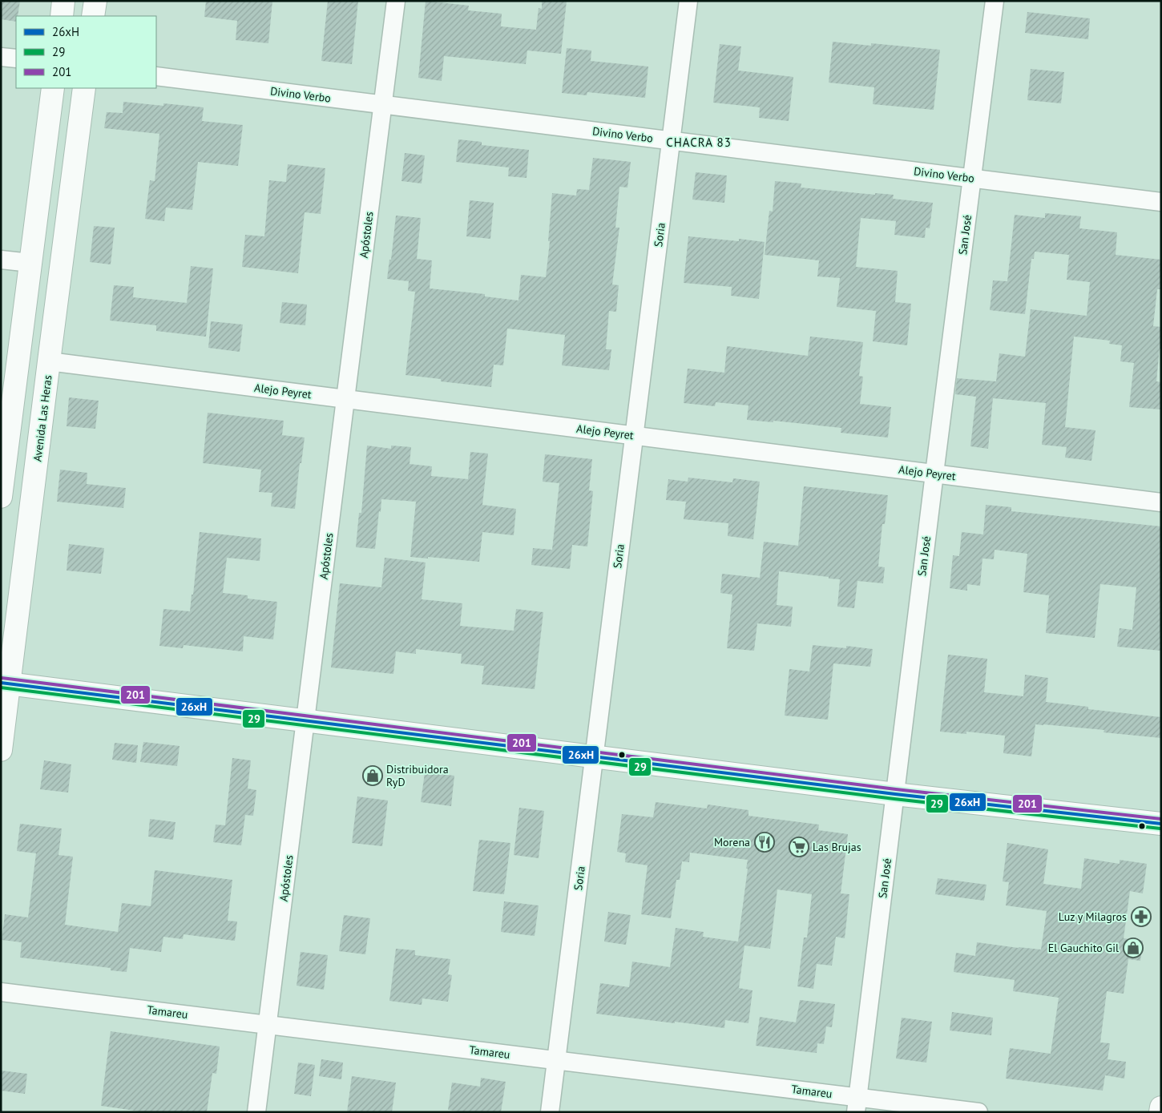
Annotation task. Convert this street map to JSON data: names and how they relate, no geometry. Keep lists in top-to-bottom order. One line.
{"streets":{"main road":["Avenida Las Heras"],"street":["Divino Verbo","Apóstoles","Soria","San José","Alejo Peyret","Tamareu"]},"crossings":[["Divino Verbo","Apóstoles"],["Divino Verbo","Soria"],["Divino Verbo","San José"],["Apóstoles","Alejo Peyret"],["Apóstoles","Tamareu"],["Soria","Alejo Peyret"],["Soria","Tamareu"],["San José","Alejo Peyret"],["San José","Tamareu"],["Alejo Peyret","Avenida Las Heras"]],"districts":["CHACRA 83"],"places":{"shop":["Distribuidora RyD","El Gauchito Gil"],"restaurant":["Morena"],"supermarket":["Las Brujas"],"pharmacy":["Luz y Milagros"]},"lines":["transit line 201","transit line 26xH","transit line 29"],"legend":["26xH","29","201"]}
